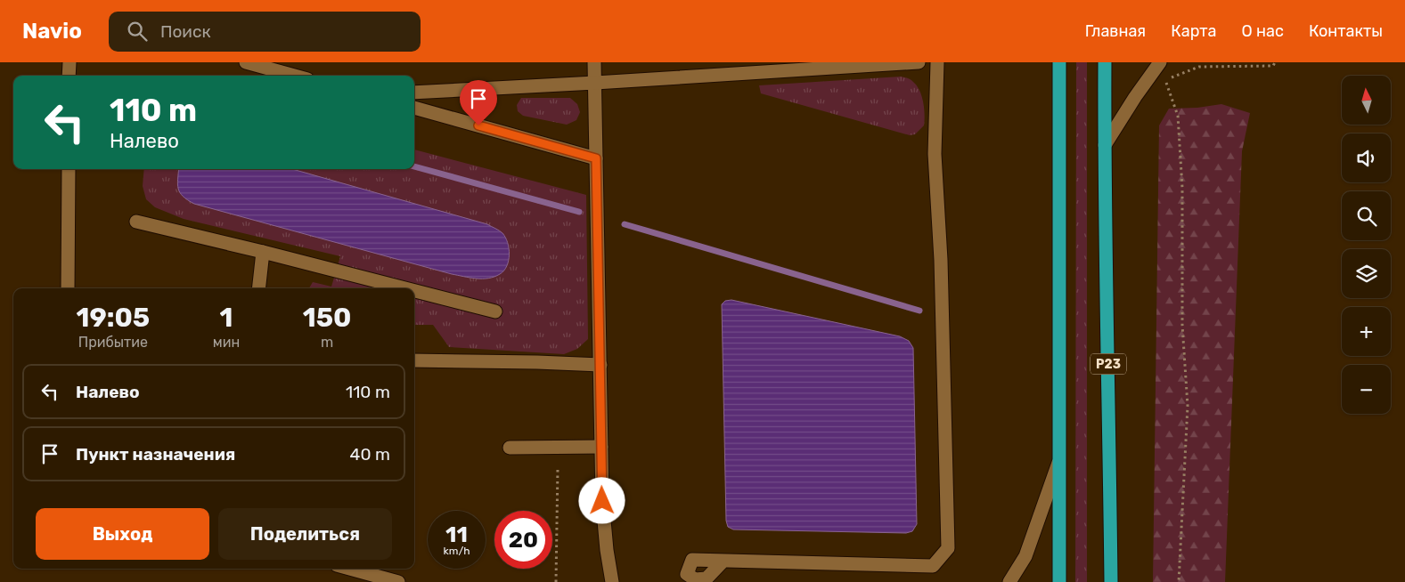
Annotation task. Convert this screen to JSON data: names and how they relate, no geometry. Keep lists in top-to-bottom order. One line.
{"streets":{"highway":["Р23"]},"north":"top","page":{"header":"Navio","search":"Поиск","nav":["Главная","Карта","О нас","Контакты"],"map_buttons":["+","−"],"turn":["110 m","Налево"],"eta":["19:05","Прибытие","1","мин","150","m"],"list":[{"name":"Налево","value":"110 m"},{"name":"Пункт назначения","value":"40 m"}],"buttons":["Выход","Поделиться"],"speed":"11 km/h","limit":"20"}}
